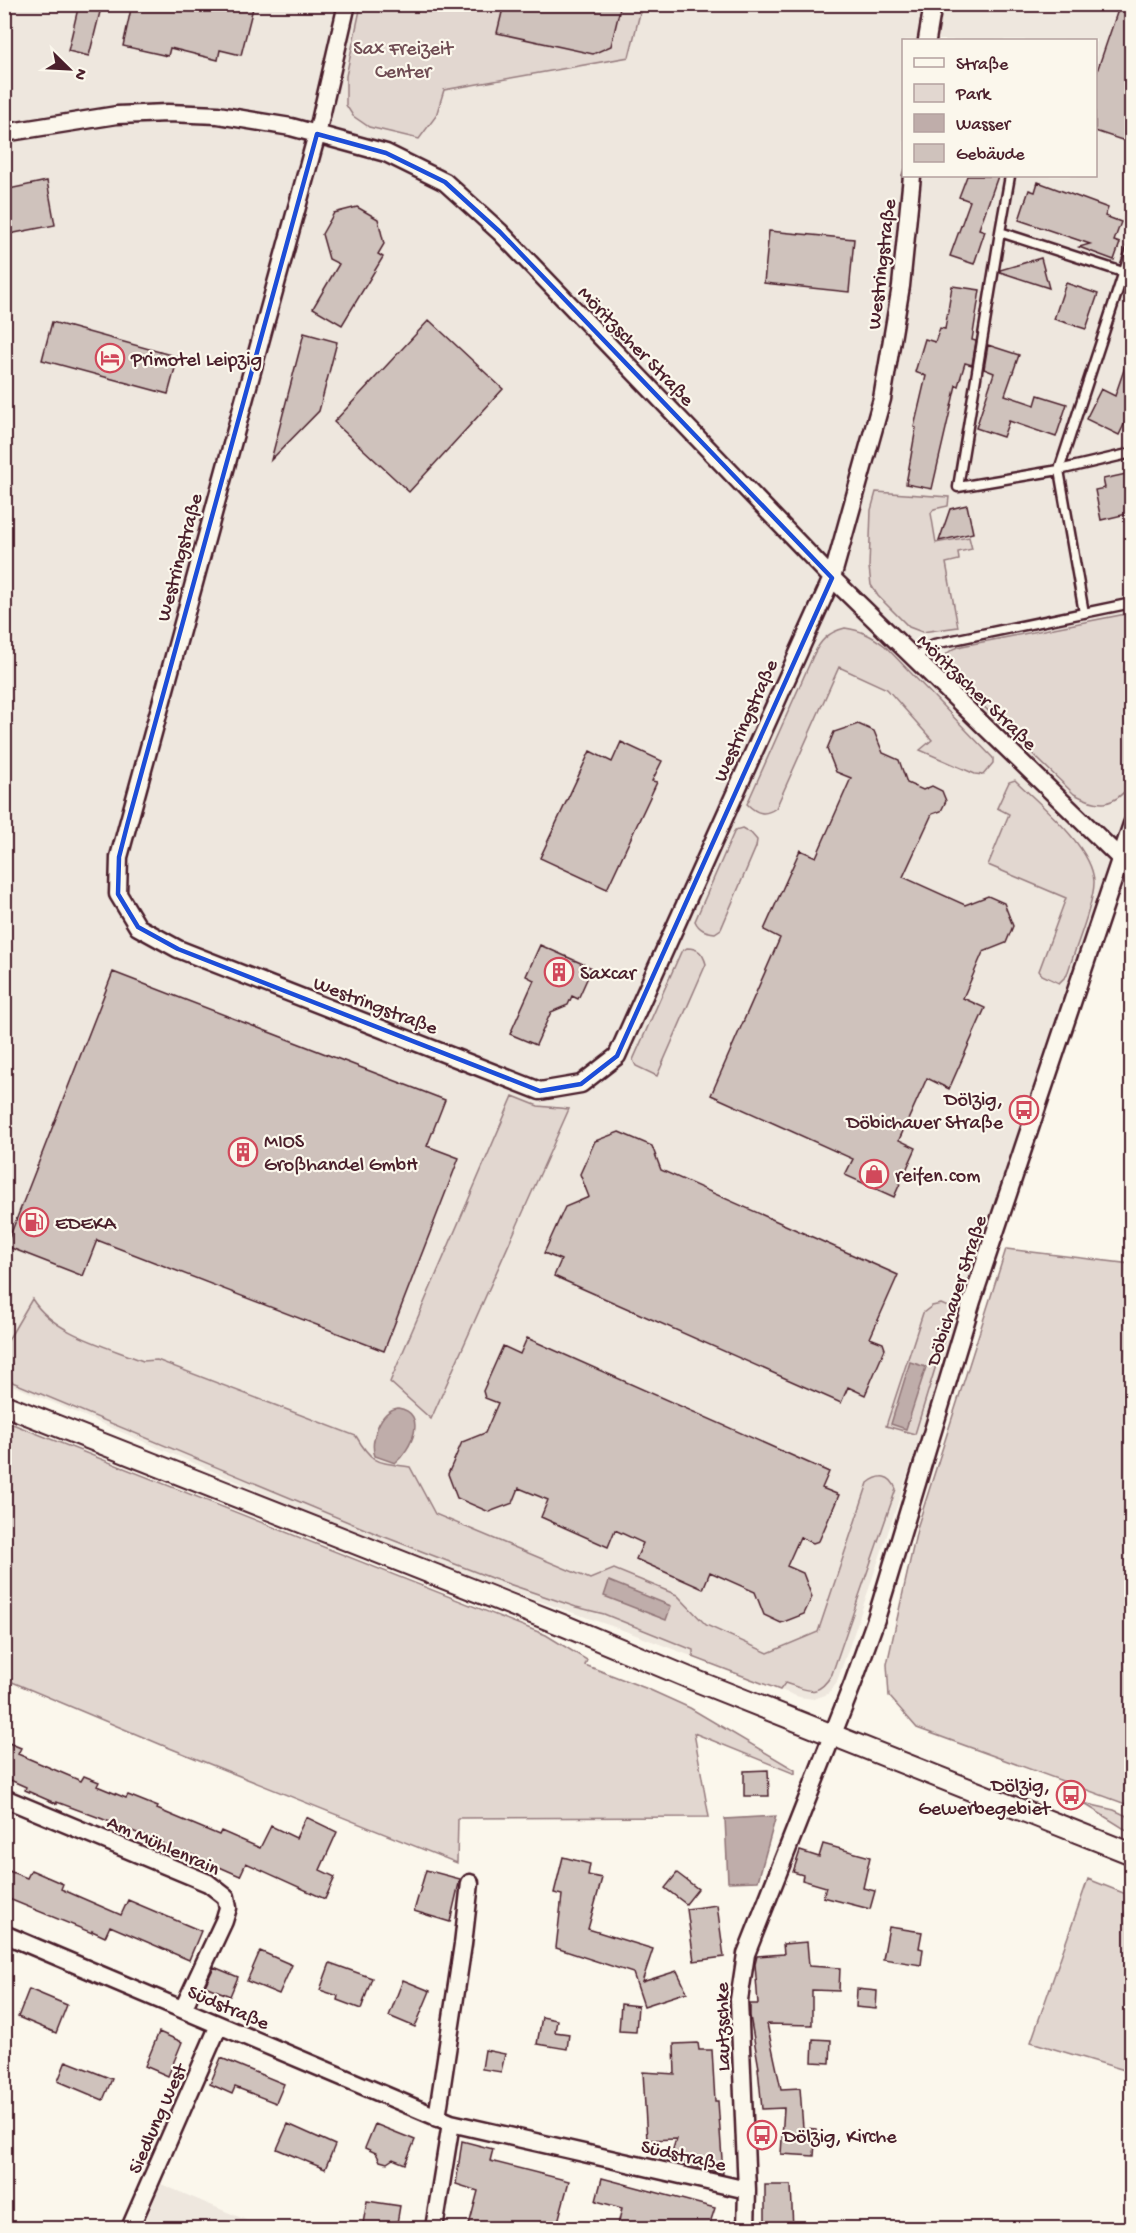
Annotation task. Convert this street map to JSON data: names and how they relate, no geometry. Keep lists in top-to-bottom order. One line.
{"streets":{"street":["Westringstraße","Möritzscher Straße","Döbichauer Straße","Am Mühlenrain","Südstraße","Lautzschke","Siedlung West"]},"crossings":[["Westringstraße","Möritzscher Straße"],["Möritzscher Straße","Döbichauer Straße"],["Döbichauer Straße","Lautzschke"],["Am Mühlenrain","Südstraße"],["Südstraße","Lautzschke"],["Südstraße","Siedlung West"]],"parks":["Sax Freizeit Center"],"places":{"hotel":["Primotel Leipzig"],"building":["Saxcar","MIOS Großhandel GmbH"],"bus stop":["Dölzig, Döbichauer Straße","Dölzig, Gewerbegebiet","Dölzig, Kirche"],"shop":["reifen.com"],"fuel station":["EDEKA"]},"legend":["Straße","Park","Wasser","Gebäude"],"north":"bottom right"}
